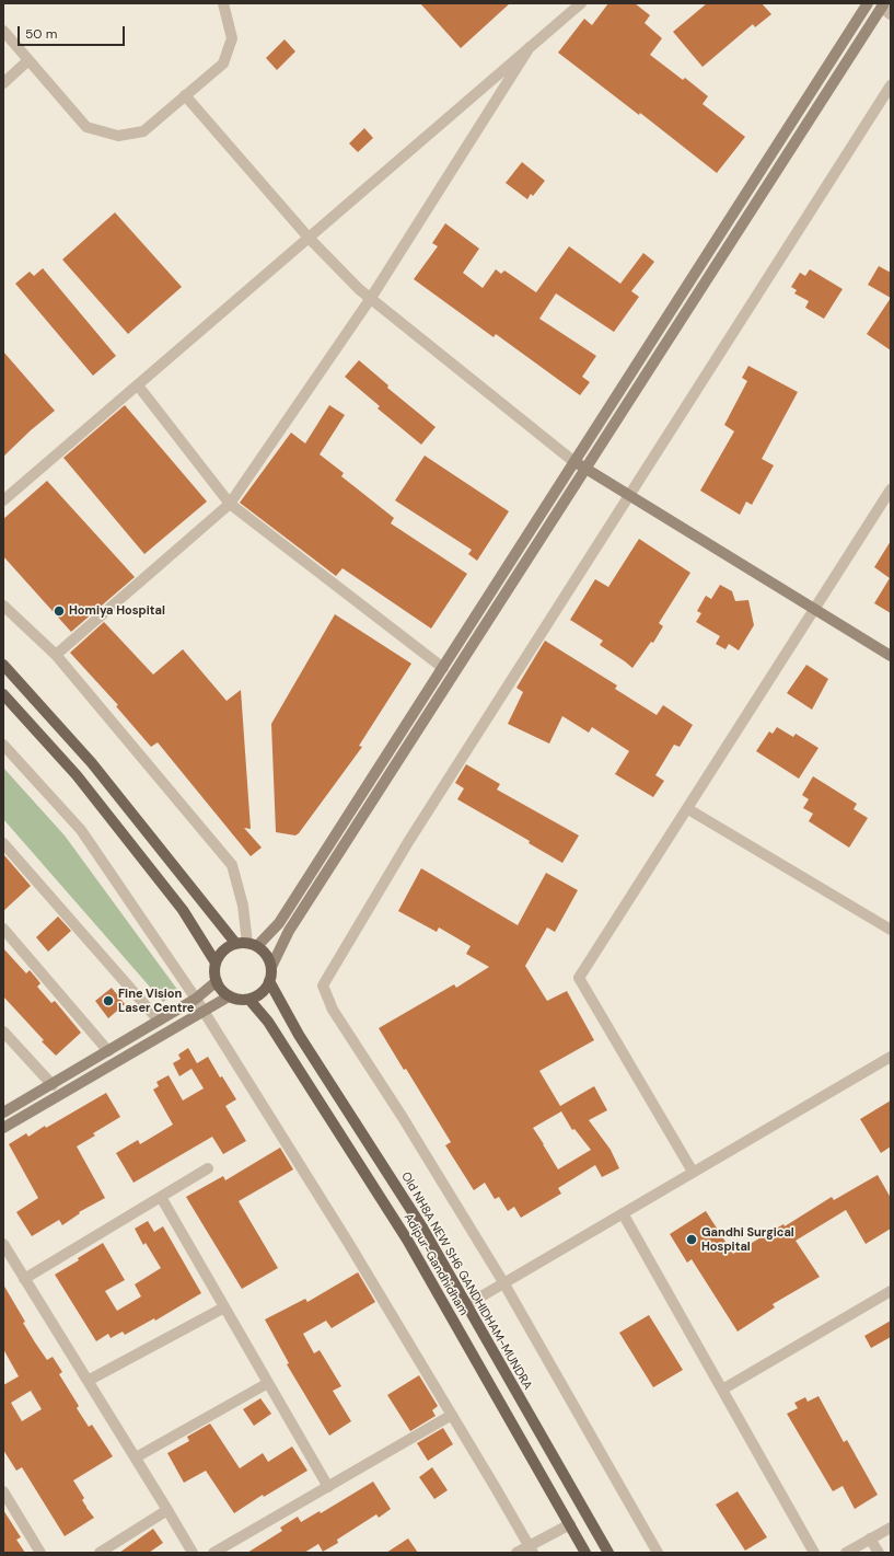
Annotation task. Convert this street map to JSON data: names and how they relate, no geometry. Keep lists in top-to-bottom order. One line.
{"streets":{"main road":["Adipur-Gandhidham","Old NH8A NEW SH6 GANDHIDHAM-MUNDRA"]},"crossings":[["Adipur-Gandhidham","Old NH8A NEW SH6 GANDHIDHAM-MUNDRA"]],"places":["Homiya Hospital","Fine Vision Laser Centre","Gandhi Surgical Hospital"],"scale_bar":"50 m"}
